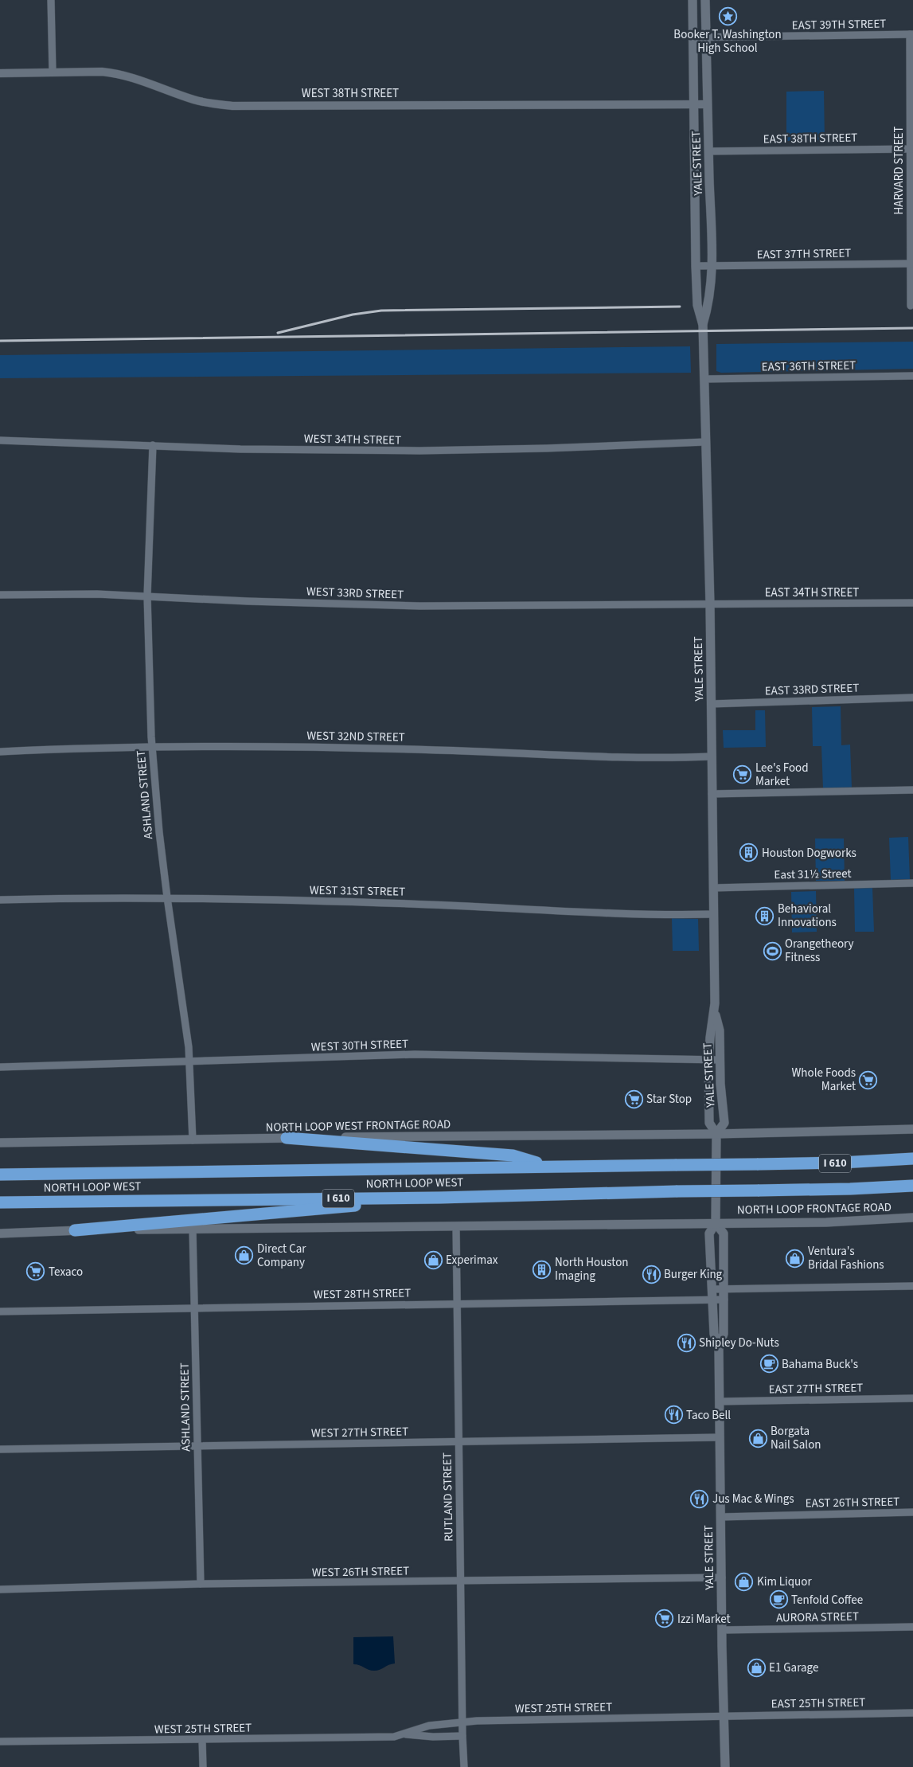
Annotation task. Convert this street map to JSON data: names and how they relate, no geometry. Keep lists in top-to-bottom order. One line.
{"streets":{"highway":["I 610","NORTH LOOP WEST"],"main road":["YALE STREET","NORTH LOOP WEST FRONTAGE ROAD","NORTH LOOP FRONTAGE ROAD"],"street":["EAST 39TH STREET","WEST 38TH STREET","EAST 38TH STREET","HARVARD STREET","EAST 37TH STREET","EAST 36TH STREET","WEST 34TH STREET","EAST 34TH STREET","WEST 33RD STREET","EAST 33RD STREET","WEST 32ND STREET","ASHLAND STREET","East 31½ Street","WEST 31ST STREET","WEST 30TH STREET","WEST 28TH STREET","EAST 27TH STREET","WEST 27TH STREET","RUTLAND STREET","EAST 26TH STREET","WEST 26TH STREET","AURORA STREET","EAST 25TH STREET","WEST 25TH STREET"]},"crossings":[["EAST 39TH STREET","YALE STREET"],["EAST 39TH STREET","HARVARD STREET"],["WEST 38TH STREET","YALE STREET"],["EAST 38TH STREET","YALE STREET"],["EAST 38TH STREET","HARVARD STREET"],["YALE STREET","EAST 37TH STREET"],["YALE STREET","EAST 36TH STREET"],["YALE STREET","WEST 34TH STREET"],["YALE STREET","EAST 34TH STREET"],["YALE STREET","WEST 33RD STREET"],["YALE STREET","EAST 33RD STREET"],["YALE STREET","WEST 32ND STREET"],["YALE STREET","East 31½ Street"],["YALE STREET","WEST 31ST STREET"],["YALE STREET","WEST 30TH STREET"],["YALE STREET","NORTH LOOP WEST FRONTAGE ROAD"],["YALE STREET","NORTH LOOP FRONTAGE ROAD"],["YALE STREET","WEST 28TH STREET"],["YALE STREET","EAST 27TH STREET"],["YALE STREET","WEST 27TH STREET"],["YALE STREET","EAST 26TH STREET"],["YALE STREET","WEST 26TH STREET"],["YALE STREET","AURORA STREET"],["YALE STREET","EAST 25TH STREET"],["YALE STREET","WEST 25TH STREET"],["HARVARD STREET","EAST 37TH STREET"],["WEST 34TH STREET","ASHLAND STREET"],["EAST 34TH STREET","WEST 33RD STREET"],["WEST 33RD STREET","ASHLAND STREET"],["WEST 32ND STREET","ASHLAND STREET"],["ASHLAND STREET","WEST 31ST STREET"],["ASHLAND STREET","WEST 30TH STREET"],["ASHLAND STREET","NORTH LOOP WEST FRONTAGE ROAD"],["ASHLAND STREET","WEST 28TH STREET"],["ASHLAND STREET","WEST 27TH STREET"],["ASHLAND STREET","WEST 26TH STREET"],["WEST 28TH STREET","RUTLAND STREET"],["WEST 27TH STREET","RUTLAND STREET"],["RUTLAND STREET","WEST 26TH STREET"],["RUTLAND STREET","WEST 25TH STREET"],["EAST 25TH STREET","WEST 25TH STREET"]],"places":{"place":["Booker T. Washington High School"],"supermarket":["Lee's Food Market","Whole Foods Market","Star Stop","Texaco","Izzi Market"],"building":["Houston Dogworks","Behavioral Innovations","North Houston Imaging"],"sports":["Orangetheory Fitness"],"shop":["Direct Car Company","Ventura's Bridal Fashions","Experimax","Borgata Nail Salon","Kim Liquor","E1 Garage"],"restaurant":["Burger King","Shipley Do-Nuts","Taco Bell","Jus Mac & Wings"],"cafe":["Bahama Buck's","Tenfold Coffee"]}}
